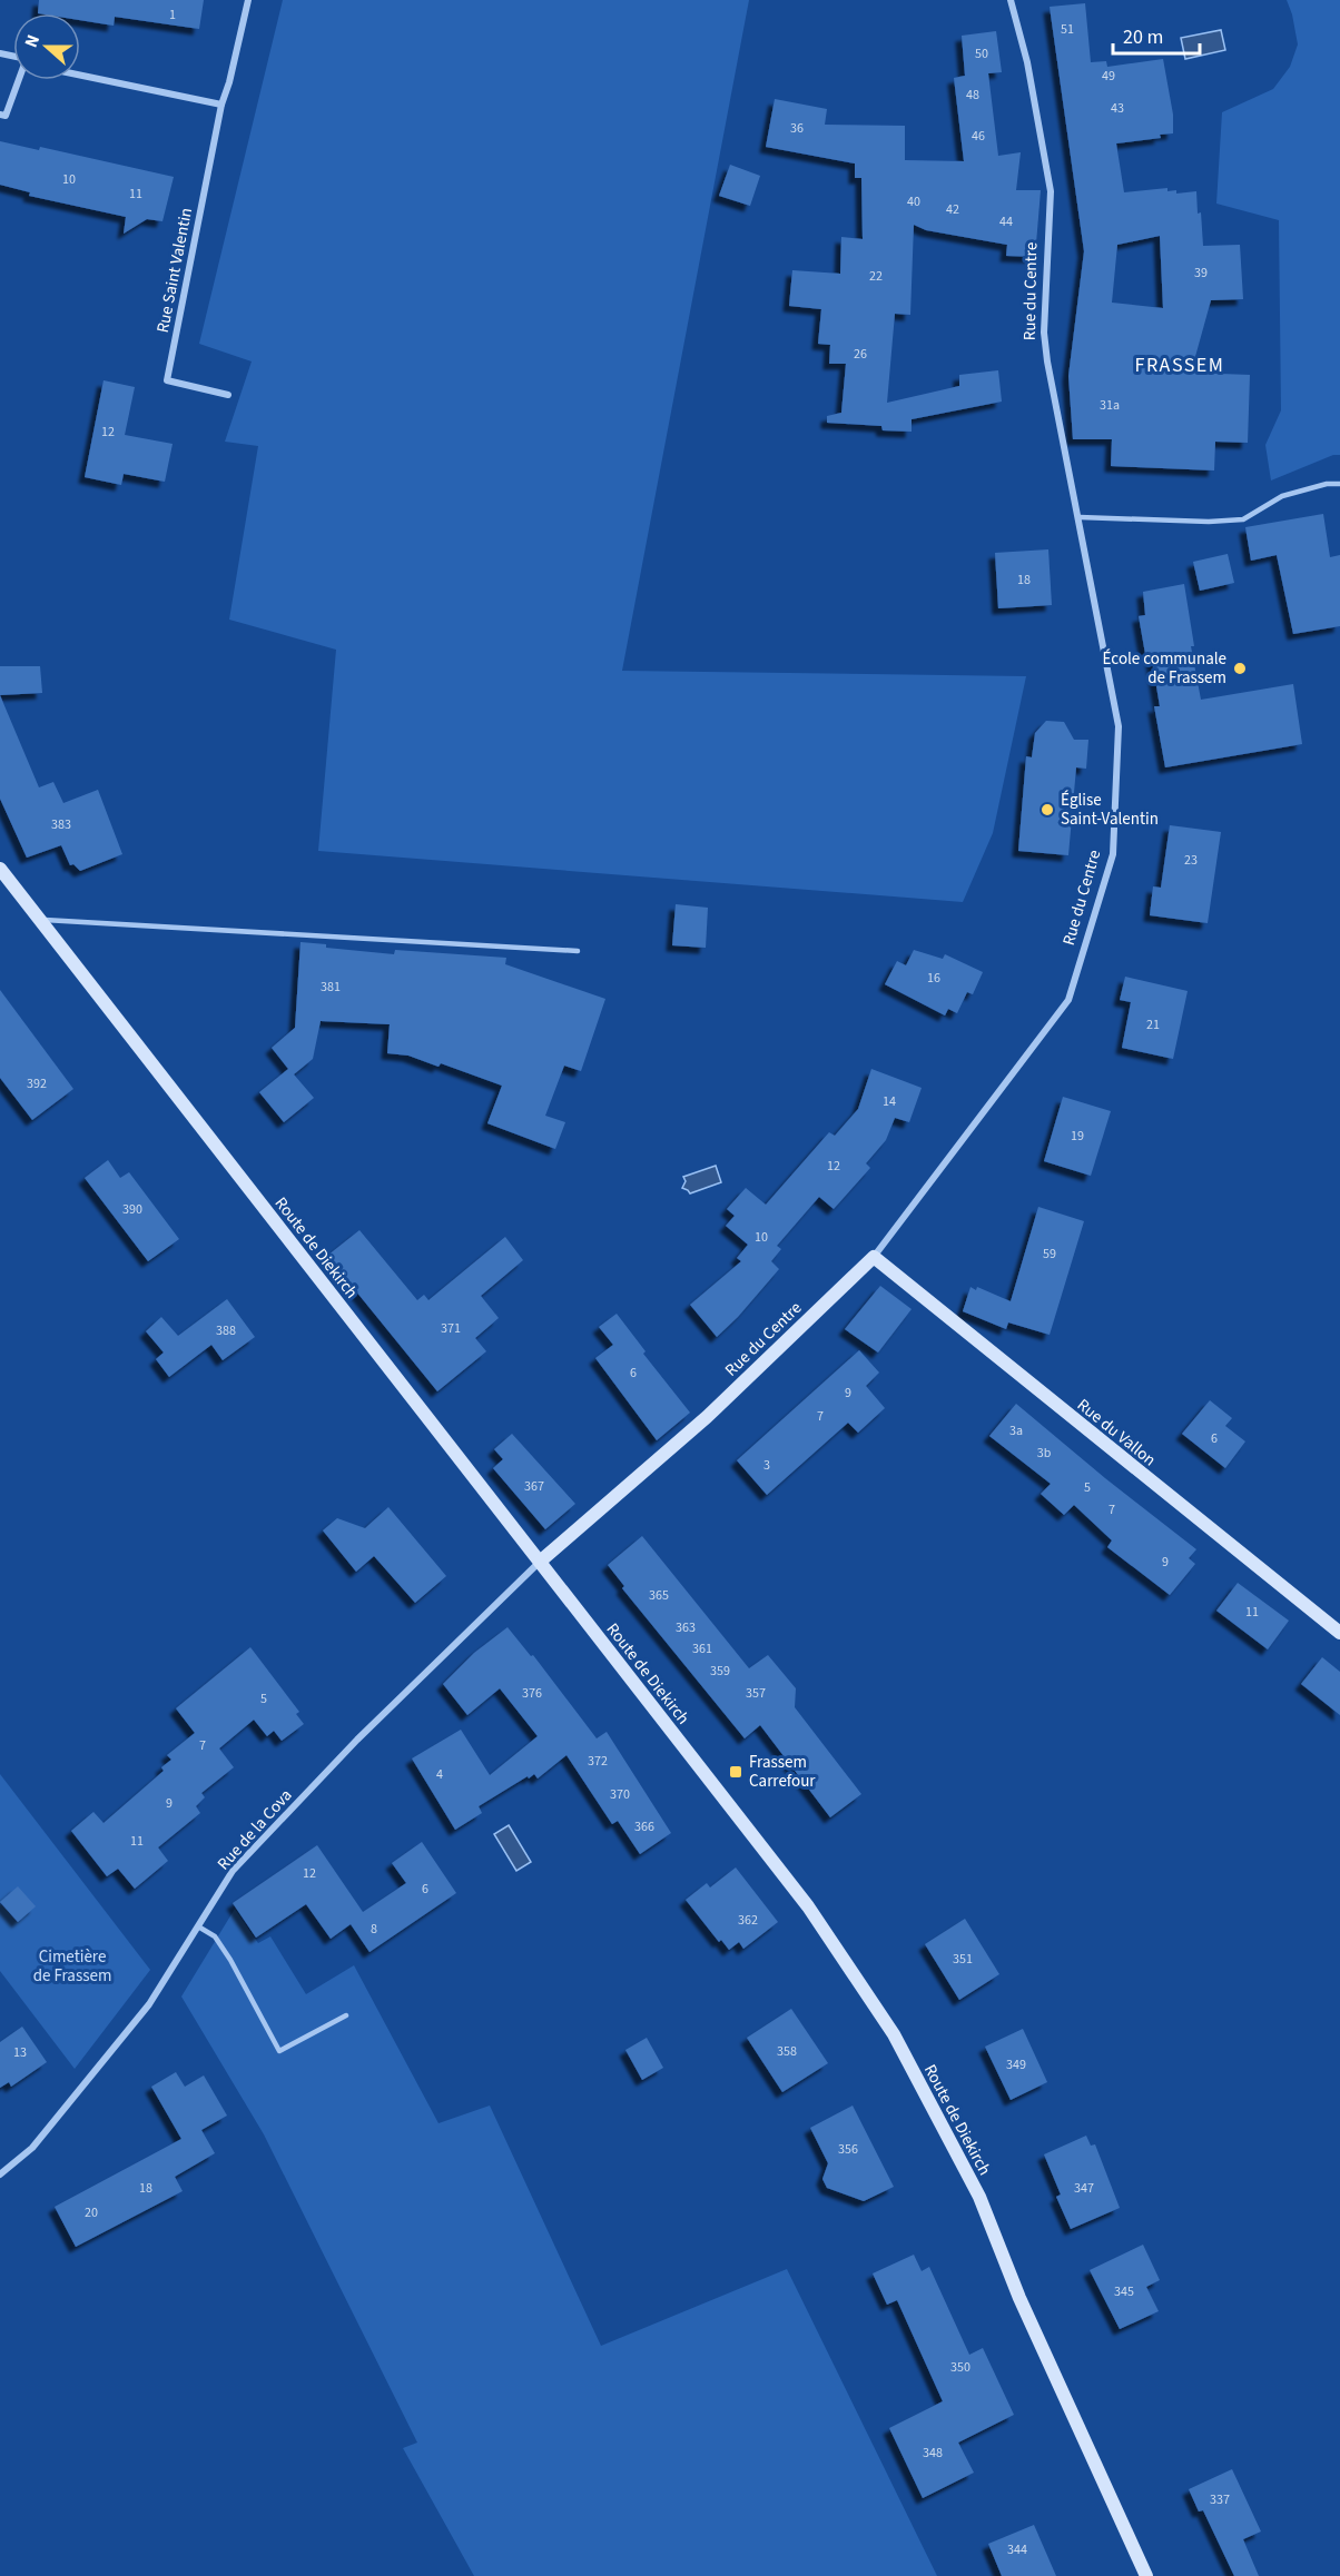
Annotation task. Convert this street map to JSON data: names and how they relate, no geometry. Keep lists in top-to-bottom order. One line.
{"streets":{"main road":["Rue du Centre","Route de Diekirch","Rue du Vallon"],"street":["Rue Saint Valentin","Rue de la Cova"]},"crossings":[["Rue du Centre","Route de Diekirch"],["Rue du Centre","Rue du Vallon"],["Rue du Centre","Rue de la Cova"],["Route de Diekirch","Rue de la Cova"]],"districts":["FRASSEM"],"parks":["Cimetière de Frassem"],"places":{"other":["École communale de Frassem","Église Saint-Valentin"],"transit":["Frassem Carrefour"]},"house_numbers":["1","51","50","49","48","43","36","46","10","11","40","42","44","39","22","26","31a","12","18","383","23","16","381","21","392","14","19","12","390","10","59","371","388","6","9","7","3a","6","3b","3","367","5","7","9","365","11","363","361","359","376","357","5","7","372","4","370","9","366","11","12","6","362","8","351","358","13","349","356","18","347","20","345","350","348","337","344"],"scale_bar":"20 m","north":"left"}
